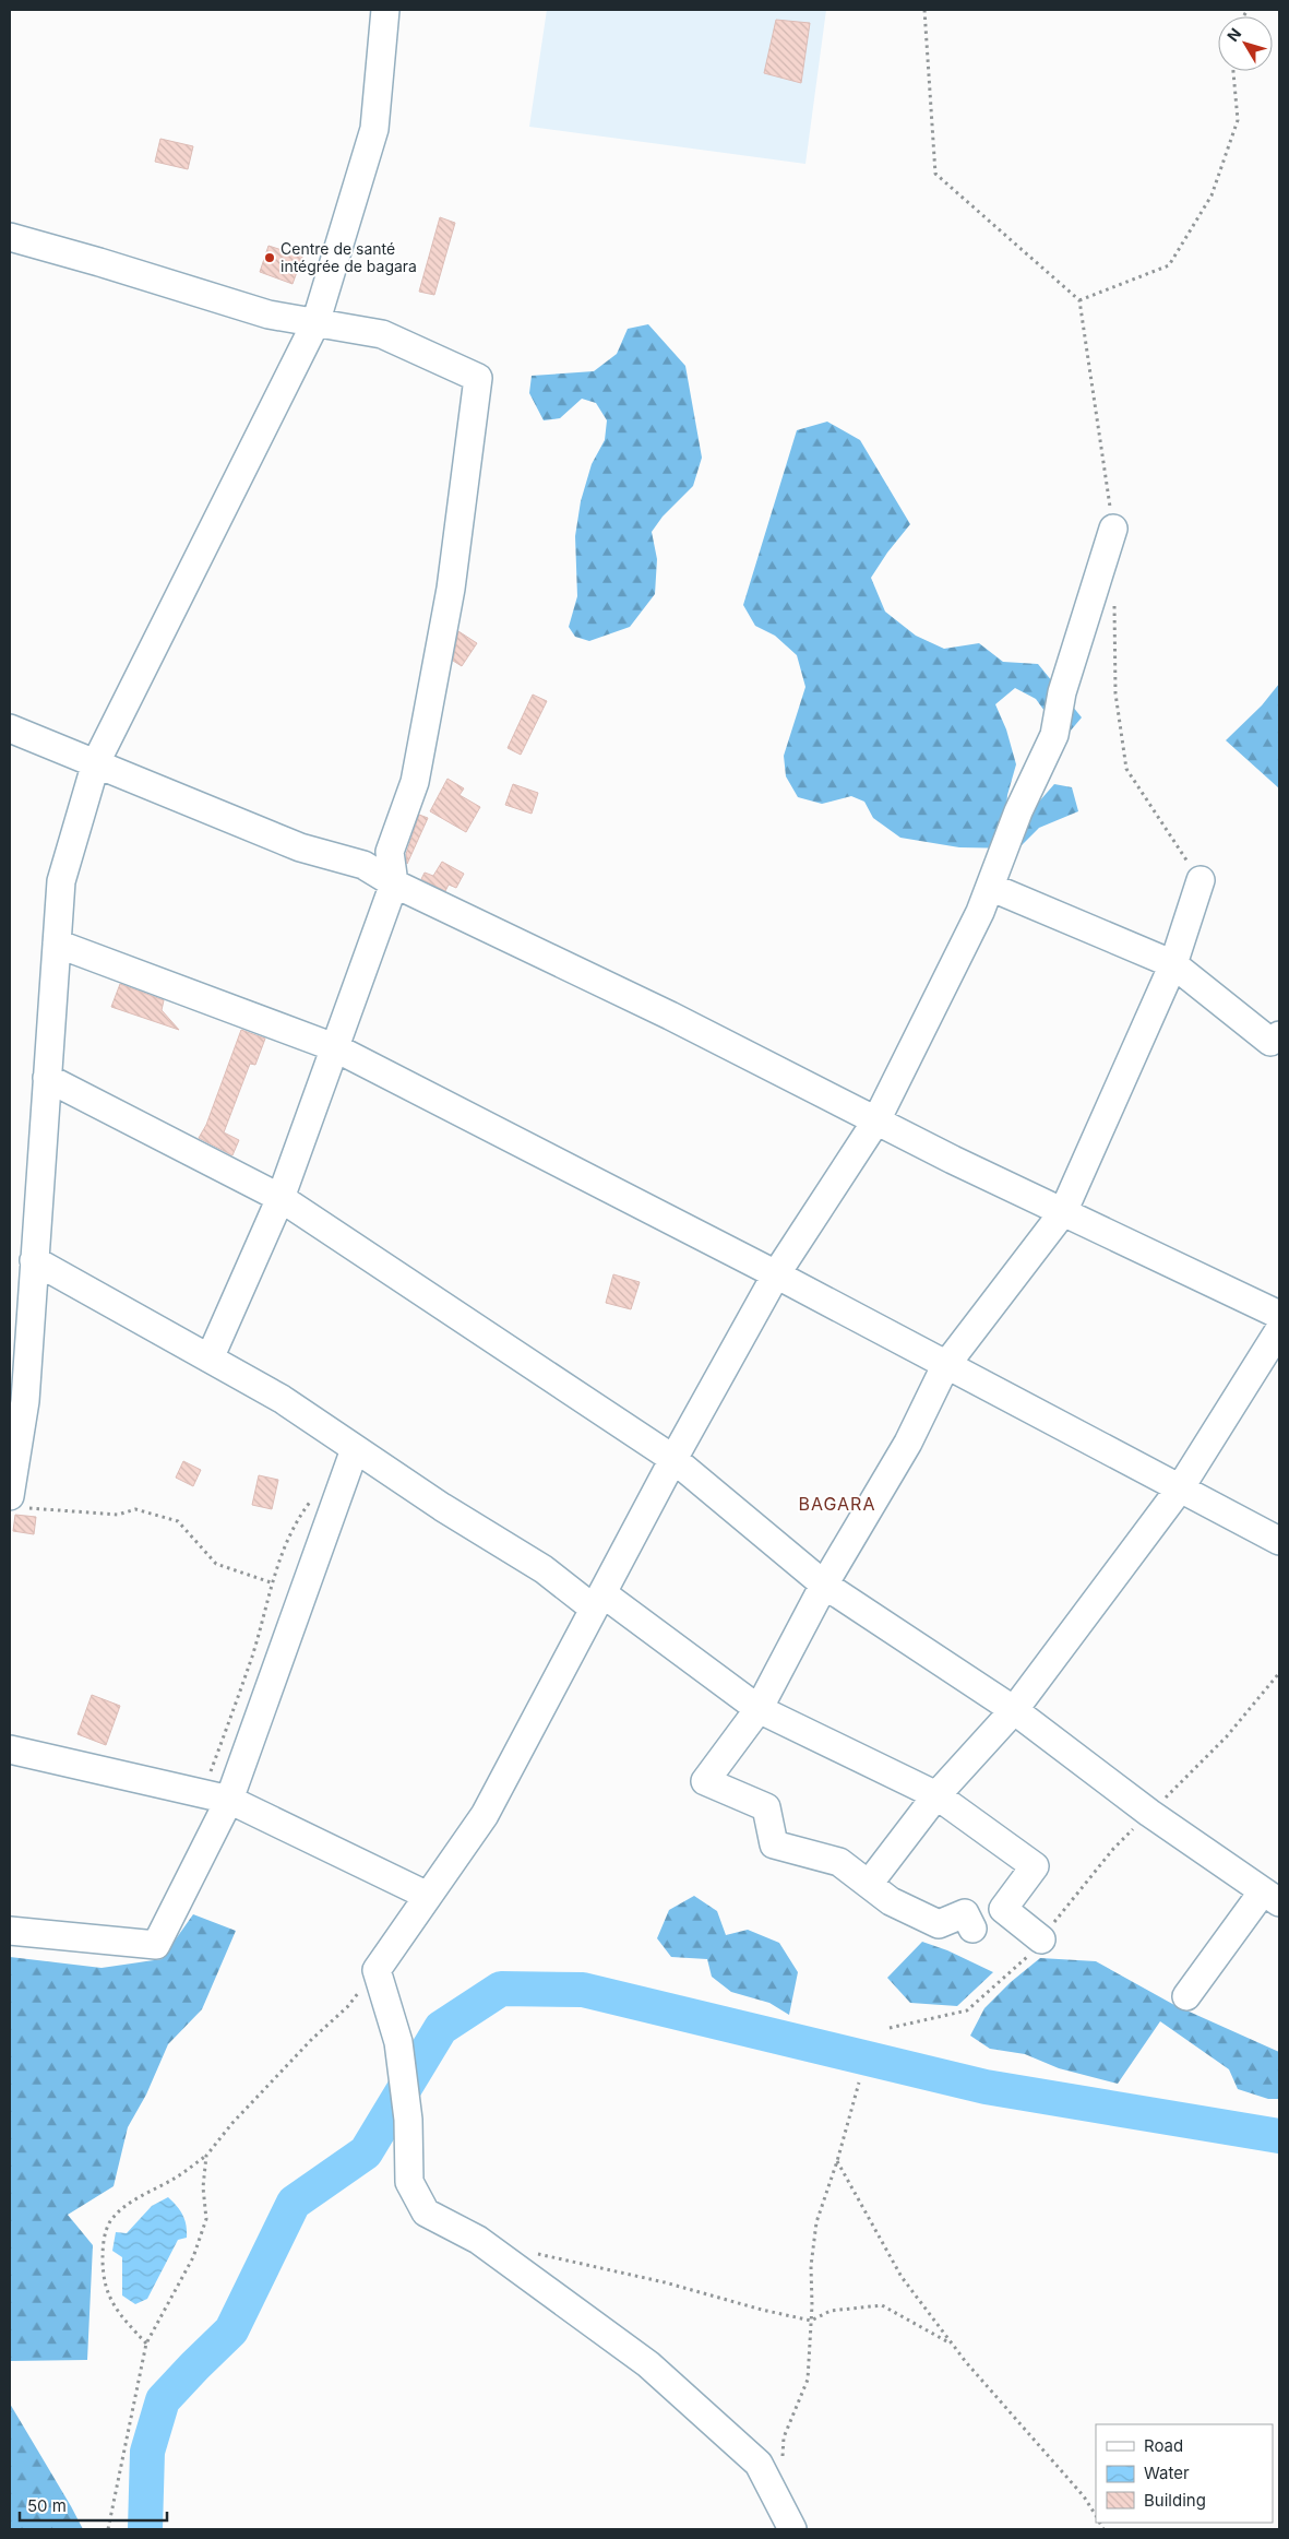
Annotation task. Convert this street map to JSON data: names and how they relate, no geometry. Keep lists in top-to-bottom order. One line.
{"districts":["BAGARA"],"places":["Centre de santé intégrée de bagara"],"legend":["Road","Water","Building"],"scale_bar":"50 m","north":"top left"}
